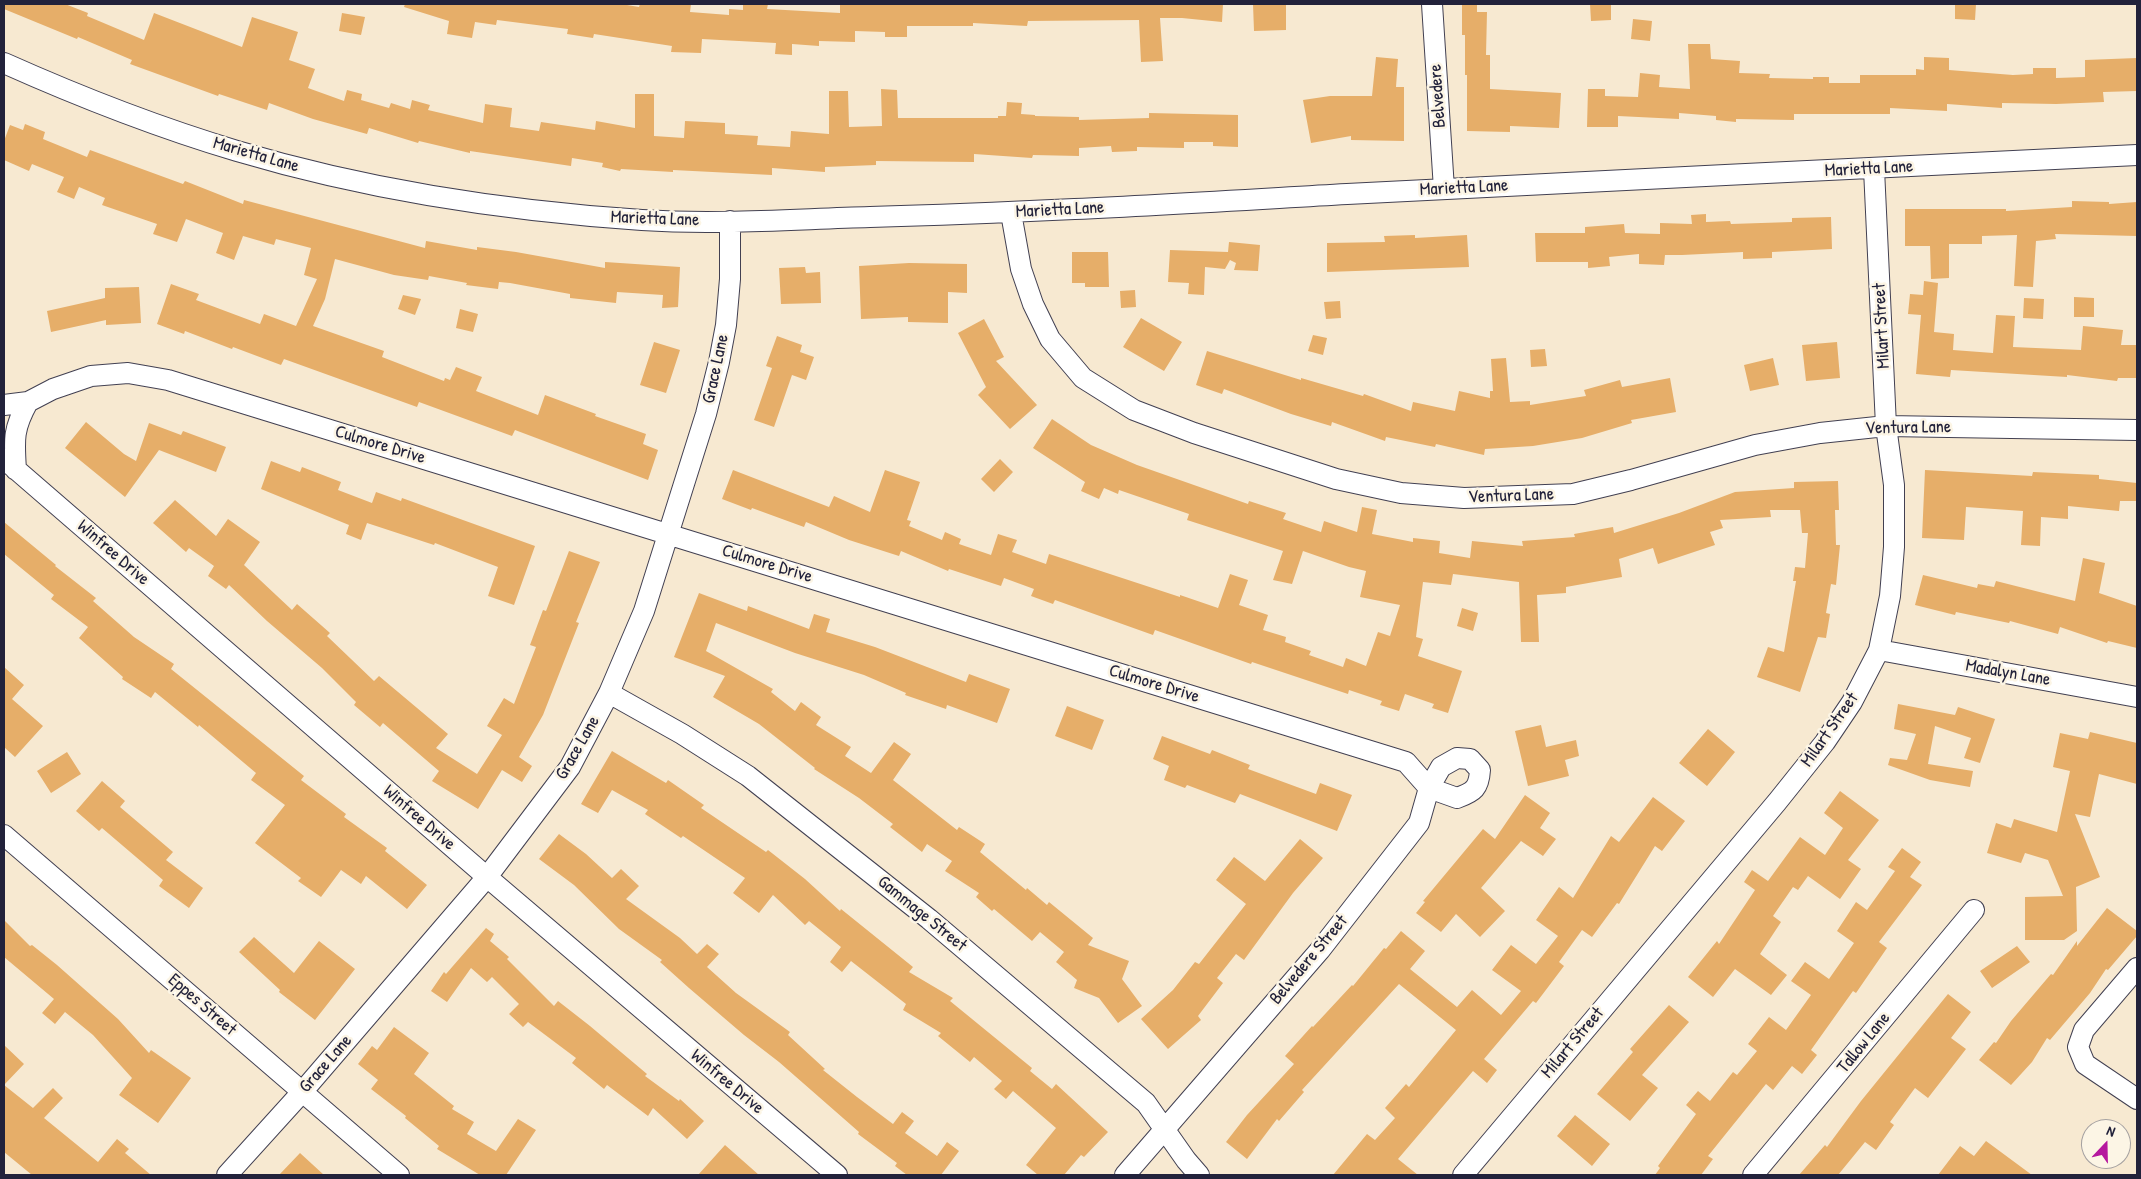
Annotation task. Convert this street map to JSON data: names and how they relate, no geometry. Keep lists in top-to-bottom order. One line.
{"streets":{"street":["Belvedere","Marietta Lane","Milart Street","Grace Lane","Ventura Lane","Culmore Drive","Winfree Drive","Madalyn Lane","Gammage Street","Belvedere Street","Eppes Street","Tallow Lane"]},"crossings":[["Belvedere","Marietta Lane"],["Marietta Lane","Milart Street"],["Marietta Lane","Grace Lane"],["Marietta Lane","Ventura Lane"],["Milart Street","Ventura Lane"],["Milart Street","Madalyn Lane"],["Grace Lane","Culmore Drive"],["Grace Lane","Winfree Drive"],["Grace Lane","Gammage Street"],["Grace Lane","Eppes Street"],["Culmore Drive","Belvedere Street"],["Gammage Street","Belvedere Street"]],"north":"top"}
